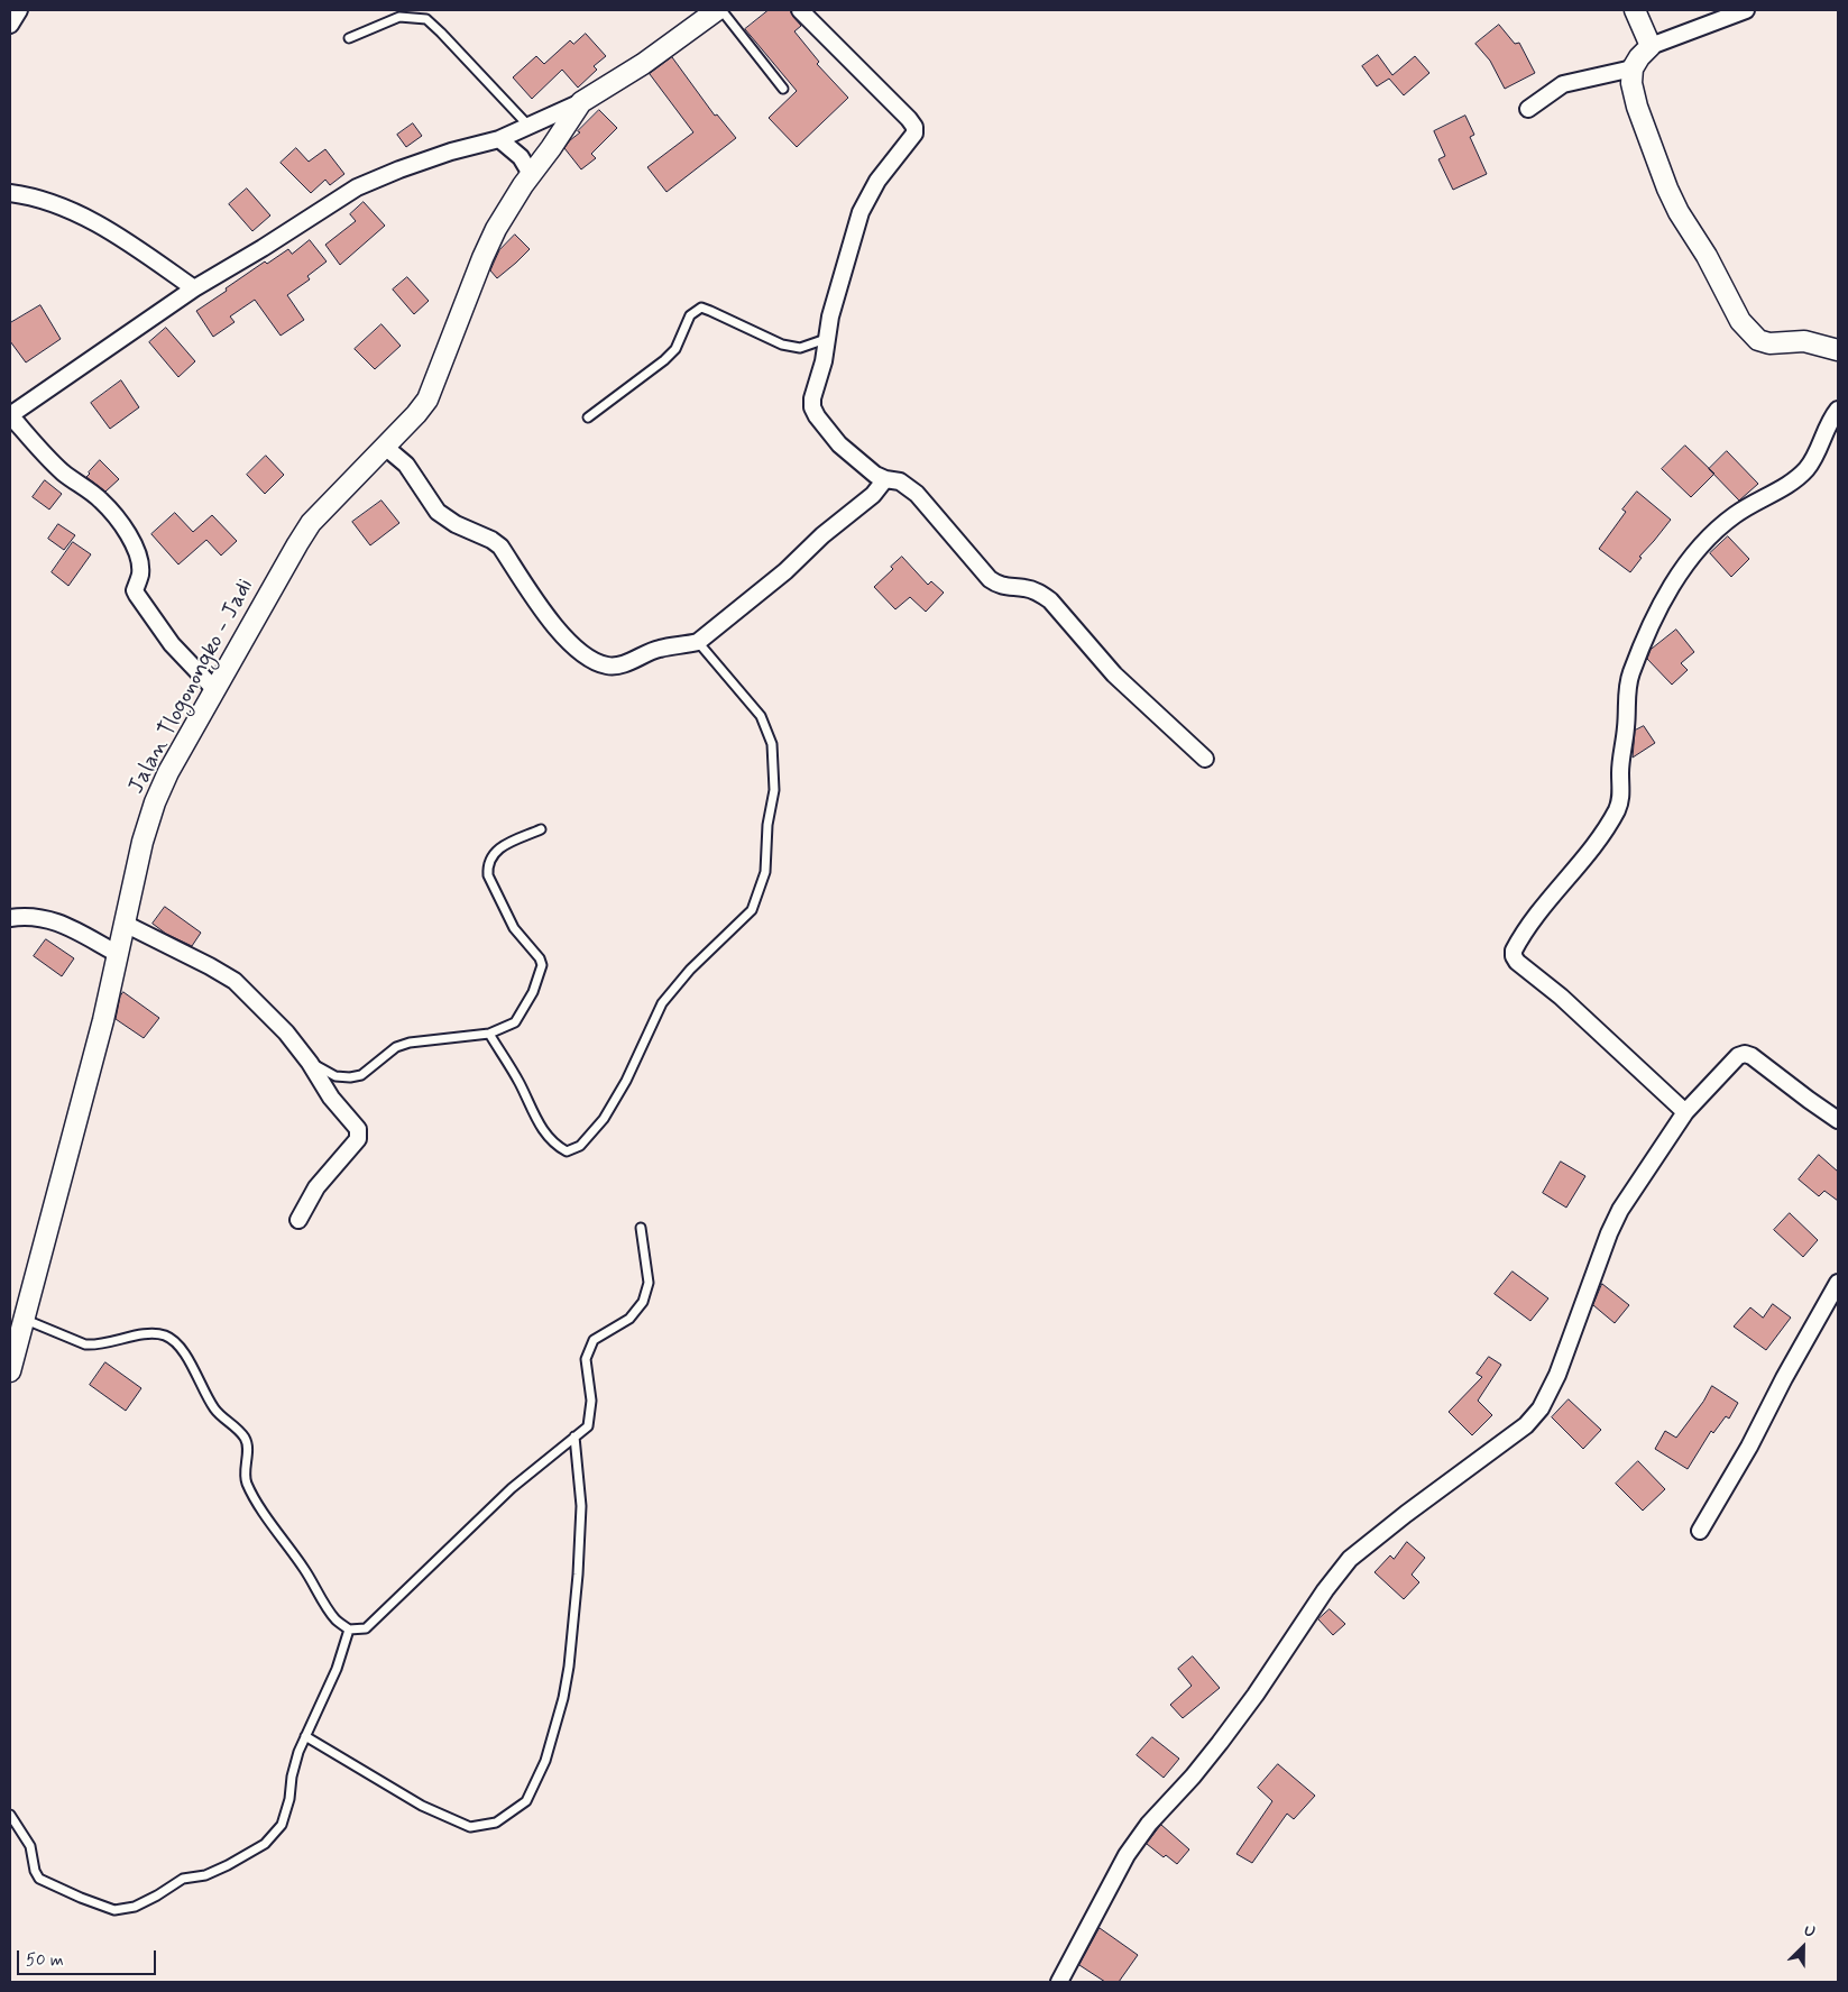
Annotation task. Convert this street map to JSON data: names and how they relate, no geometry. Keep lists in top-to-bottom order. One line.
{"streets":{"street":["Jalan Tlogonongko - Jadi"]},"scale_bar":"50 m","north":"top right"}
